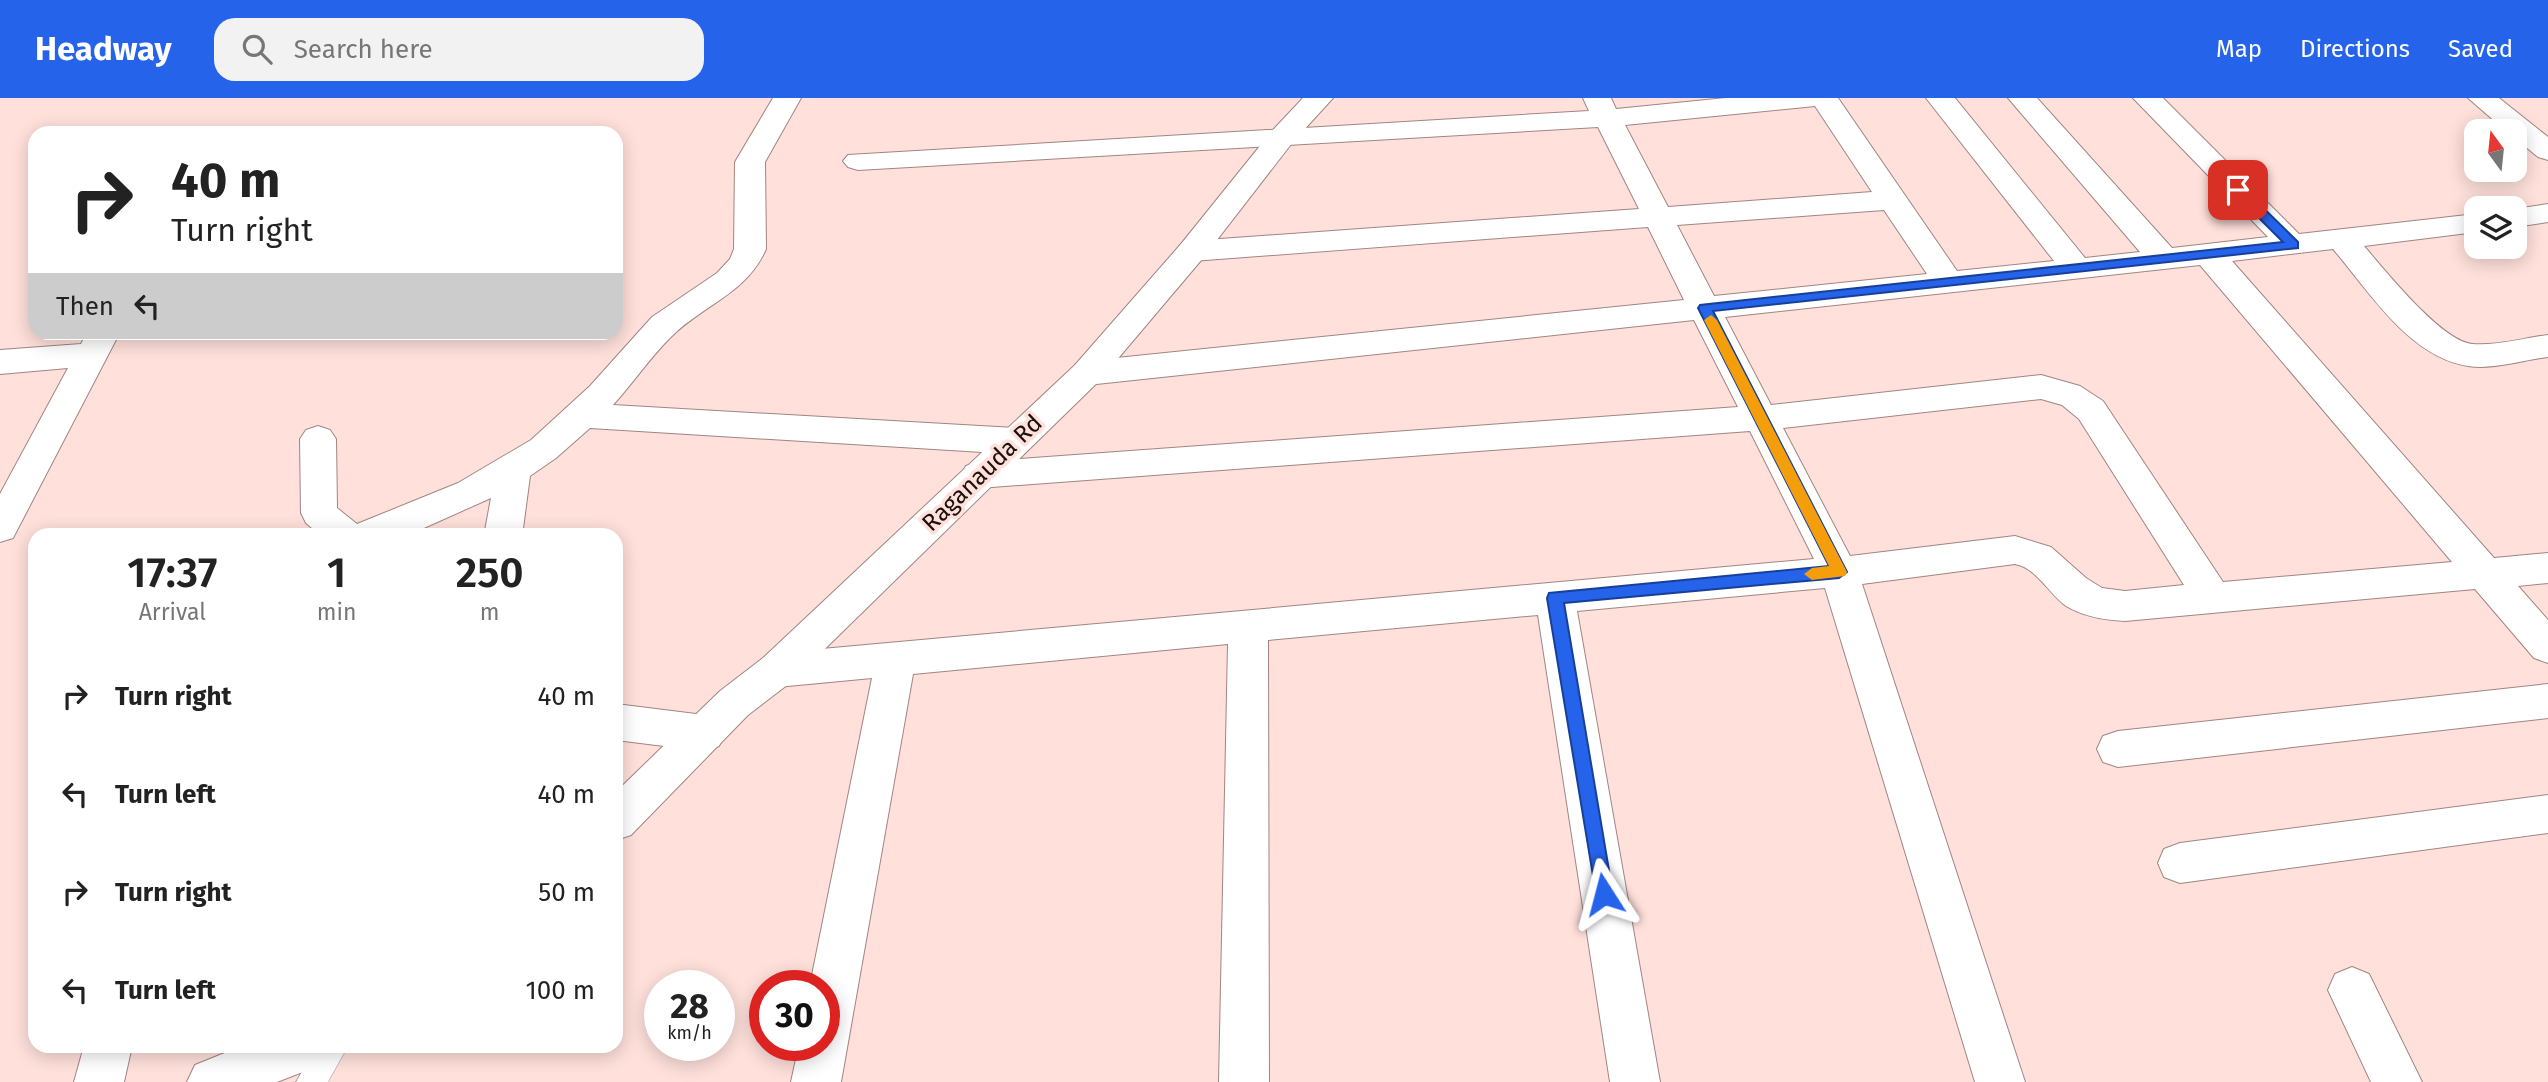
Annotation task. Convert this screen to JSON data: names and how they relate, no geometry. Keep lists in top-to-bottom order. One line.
{"streets":{"street":["Raganauda Rd"]},"north":"top","page":{"header":"Headway","search":"Search here","nav":["Map","Directions","Saved"],"turn":["40 m","Turn right"],"then":"Then","eta":["17:37","Arrival","1","min","250","m"],"list":[{"name":"Turn right","value":"40 m"},{"name":"Turn left","value":"40 m"},{"name":"Turn right","value":"50 m"},{"name":"Turn left","value":"100 m"}],"speed":"28 km/h","limit":"30"}}
